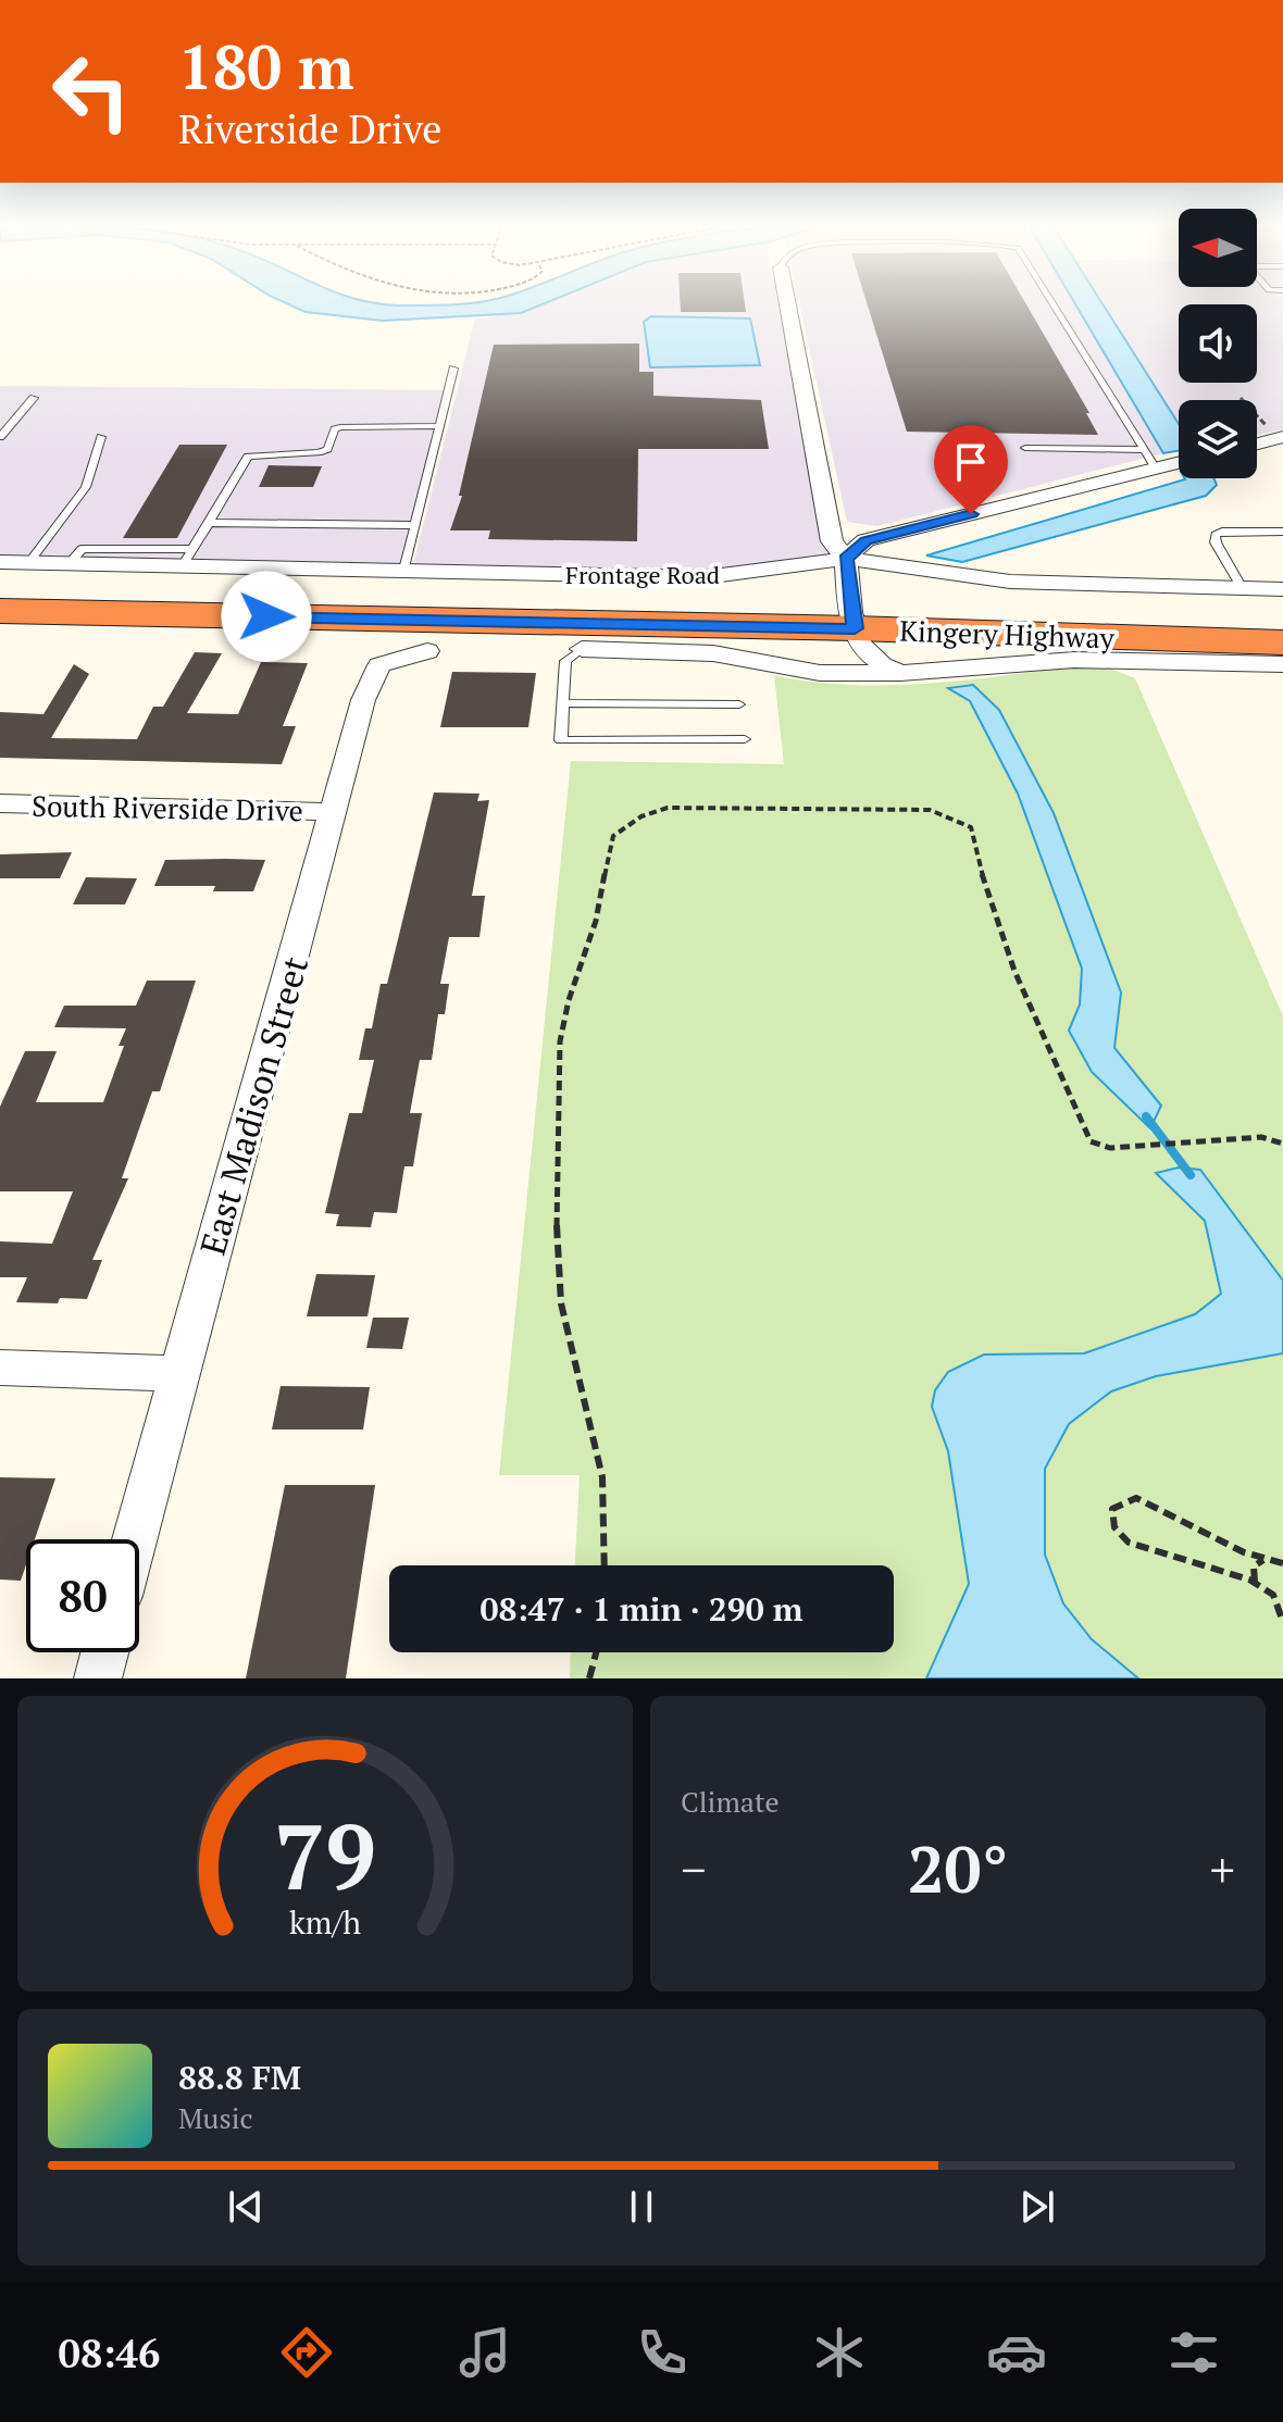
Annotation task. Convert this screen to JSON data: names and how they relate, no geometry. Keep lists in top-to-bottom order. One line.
{"streets":{"highway":["Kingery Highway"],"street":["Frontage Road","South Riverside Drive","East Madison Street"]},"crossings":[["Frontage Road","Kingery Highway"],["South Riverside Drive","East Madison Street"]],"north":"left","page":{"turn":["180 m","Riverside Drive"],"limit":"80","trip":"08:47 · 1 min · 290 m","tile":"Climate","heat":["−","20°","+"],"song":["88.8 FM","Music"],"tabs":"08:46","gauge":["79","km/h"]}}
